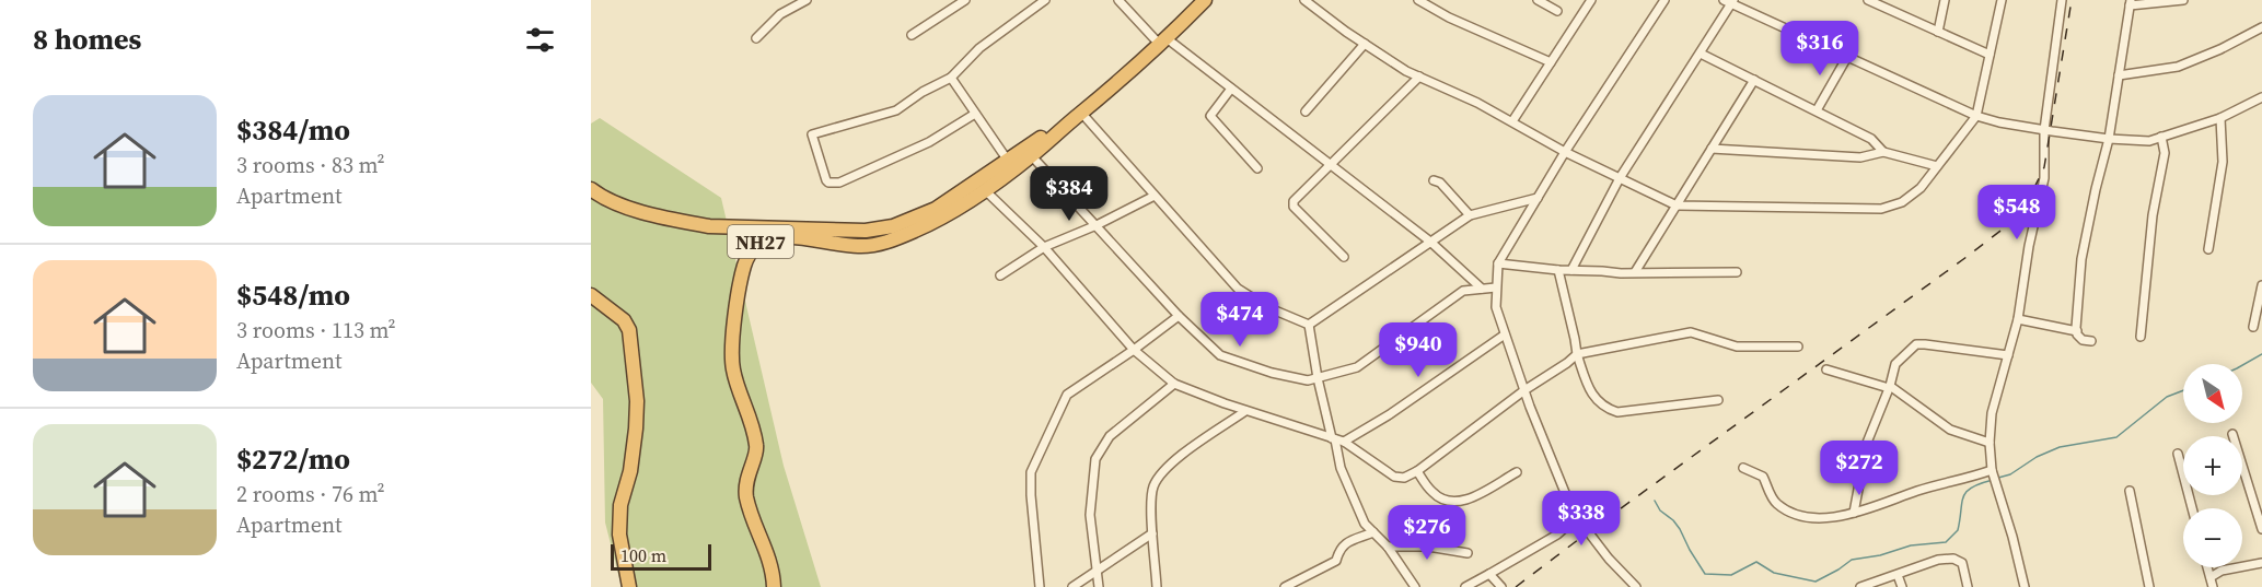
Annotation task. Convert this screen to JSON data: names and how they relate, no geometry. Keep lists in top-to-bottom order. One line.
{"streets":{"highway":["NH27"]},"scale_bar":"100 m","north":"bottom right","page":{"heading":"8 homes","price":["$316","$384","$548","$474","$940","$272","$338","$276"],"list":[{"name":"$384/mo","note":"3 rooms · 83 m² · Apartment"},{"name":"$548/mo","note":"3 rooms · 113 m² · Apartment"},{"name":"$272/mo","note":"2 rooms · 76 m² · Apartment"}],"map_buttons":["+","−"],"scale":"100 m"}}
